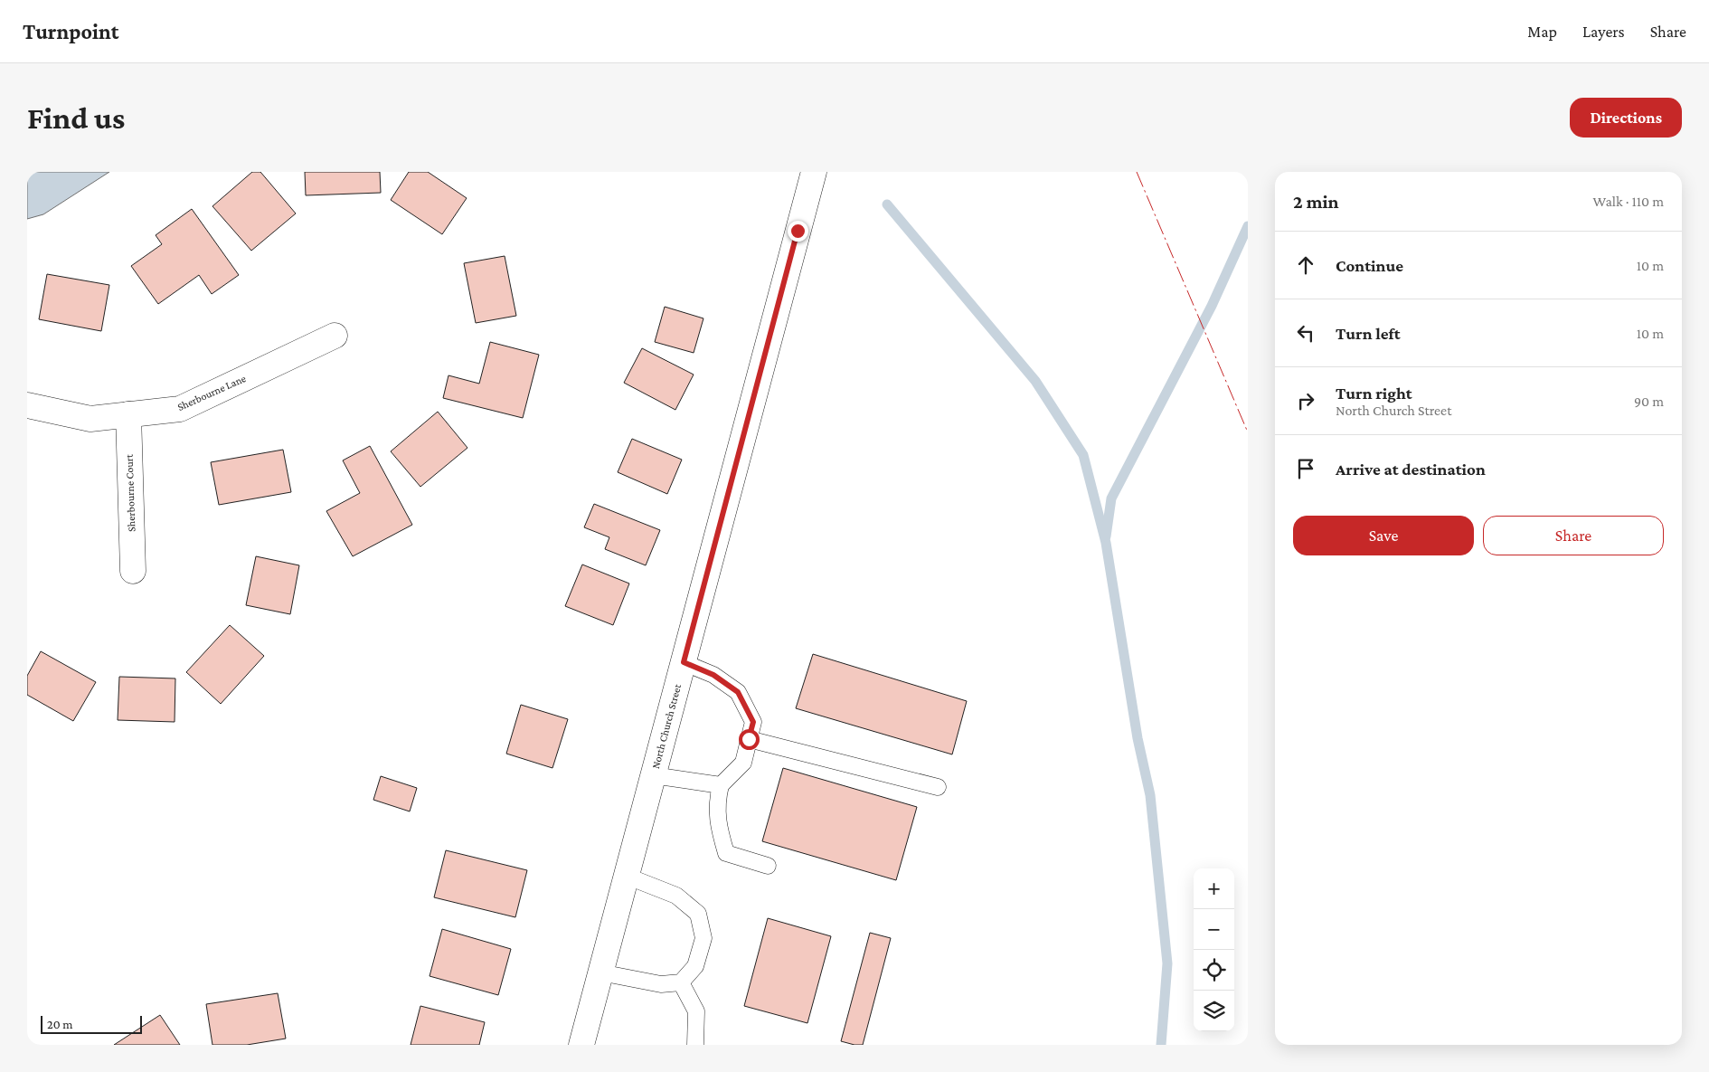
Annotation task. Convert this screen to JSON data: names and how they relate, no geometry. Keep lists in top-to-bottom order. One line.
{"streets":{"main road":["Sherbourne Lane","Sherbourne Court","North Church Street"]},"crossings":[["Sherbourne Lane","Sherbourne Court"]],"scale_bar":"20 m","page":{"header":"Turnpoint","nav":["Map","Layers","Share"],"buttons":["Directions",["Save","Share"]],"title":"Find us","heading":["2 min","Walk · 110 m"],"list":[["Continue","10 m"],["Turn left","10 m"],["Turn right","North Church Street","90 m"],"Arrive at destination"],"map_buttons":["+","−"],"scale":"20 m"}}
